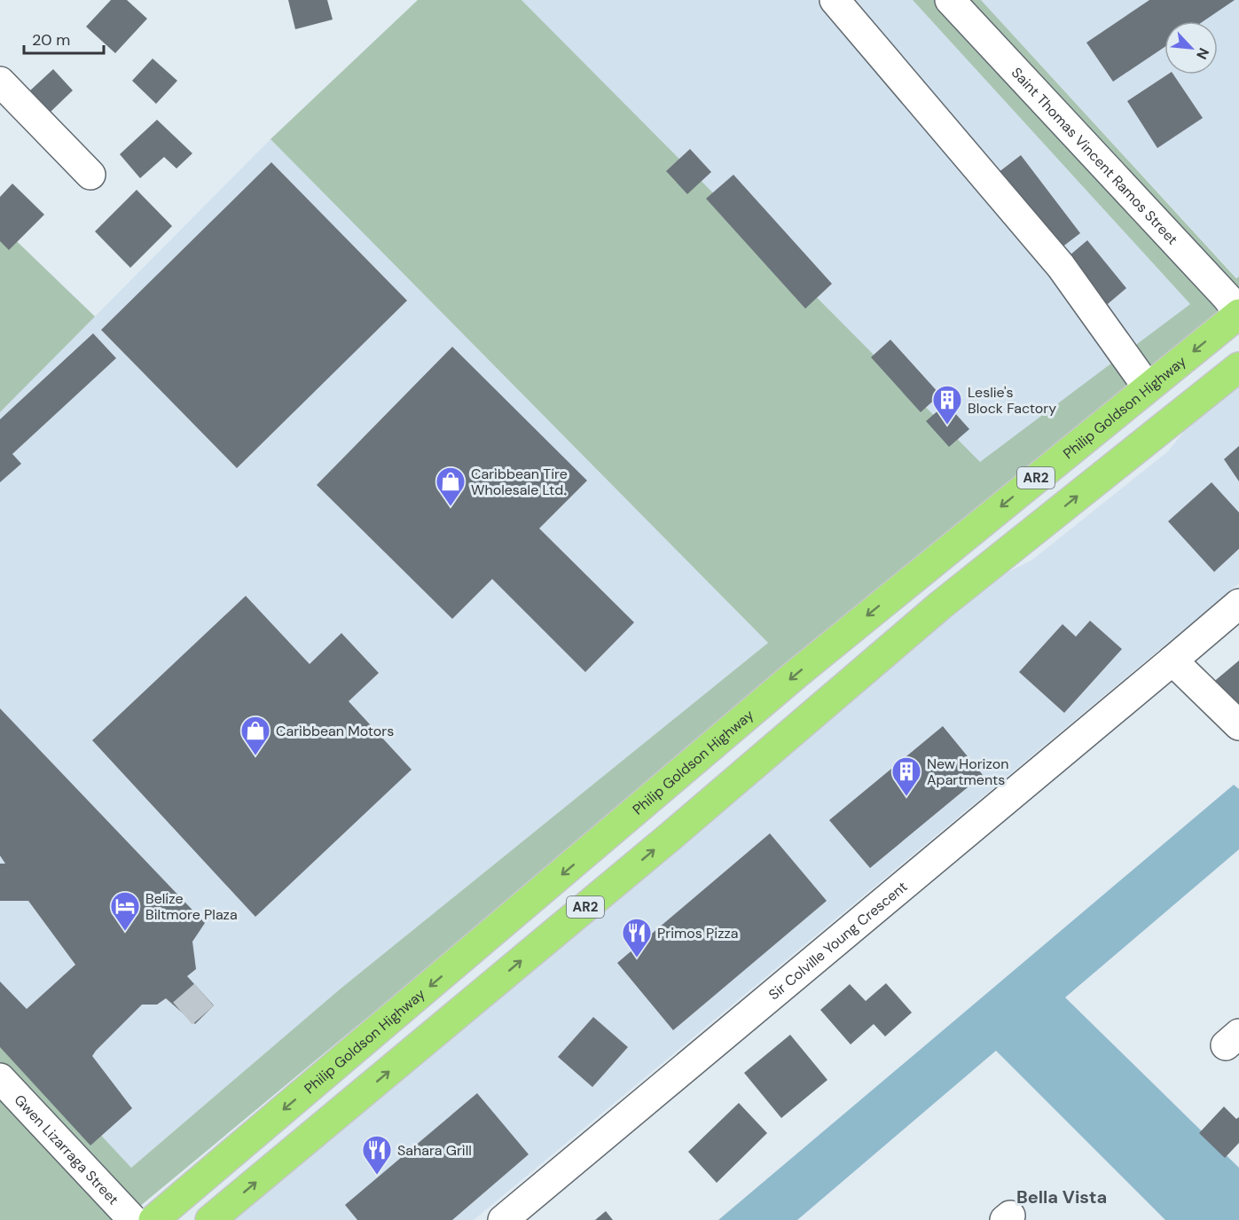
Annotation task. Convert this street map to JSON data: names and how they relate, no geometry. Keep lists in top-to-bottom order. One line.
{"streets":{"highway":["Philip Goldson Highway","AR2"],"street":["Saint Thomas Vincent Ramos Street","Sir Colville Young Crescent","Gwen Lizarraga Street"]},"crossings":[["Saint Thomas Vincent Ramos Street","Philip Goldson Highway"]],"districts":["Bella Vista"],"places":{"building":["Leslie's Block Factory","New Horizon Apartments"],"shop":["Caribbean Tire Wholesale Ltd.","Caribbean Motors"],"hotel":["Belize Biltmore Plaza"],"restaurant":["Primos Pizza","Sahara Grill"]},"scale_bar":"20 m","north":"bottom right"}
